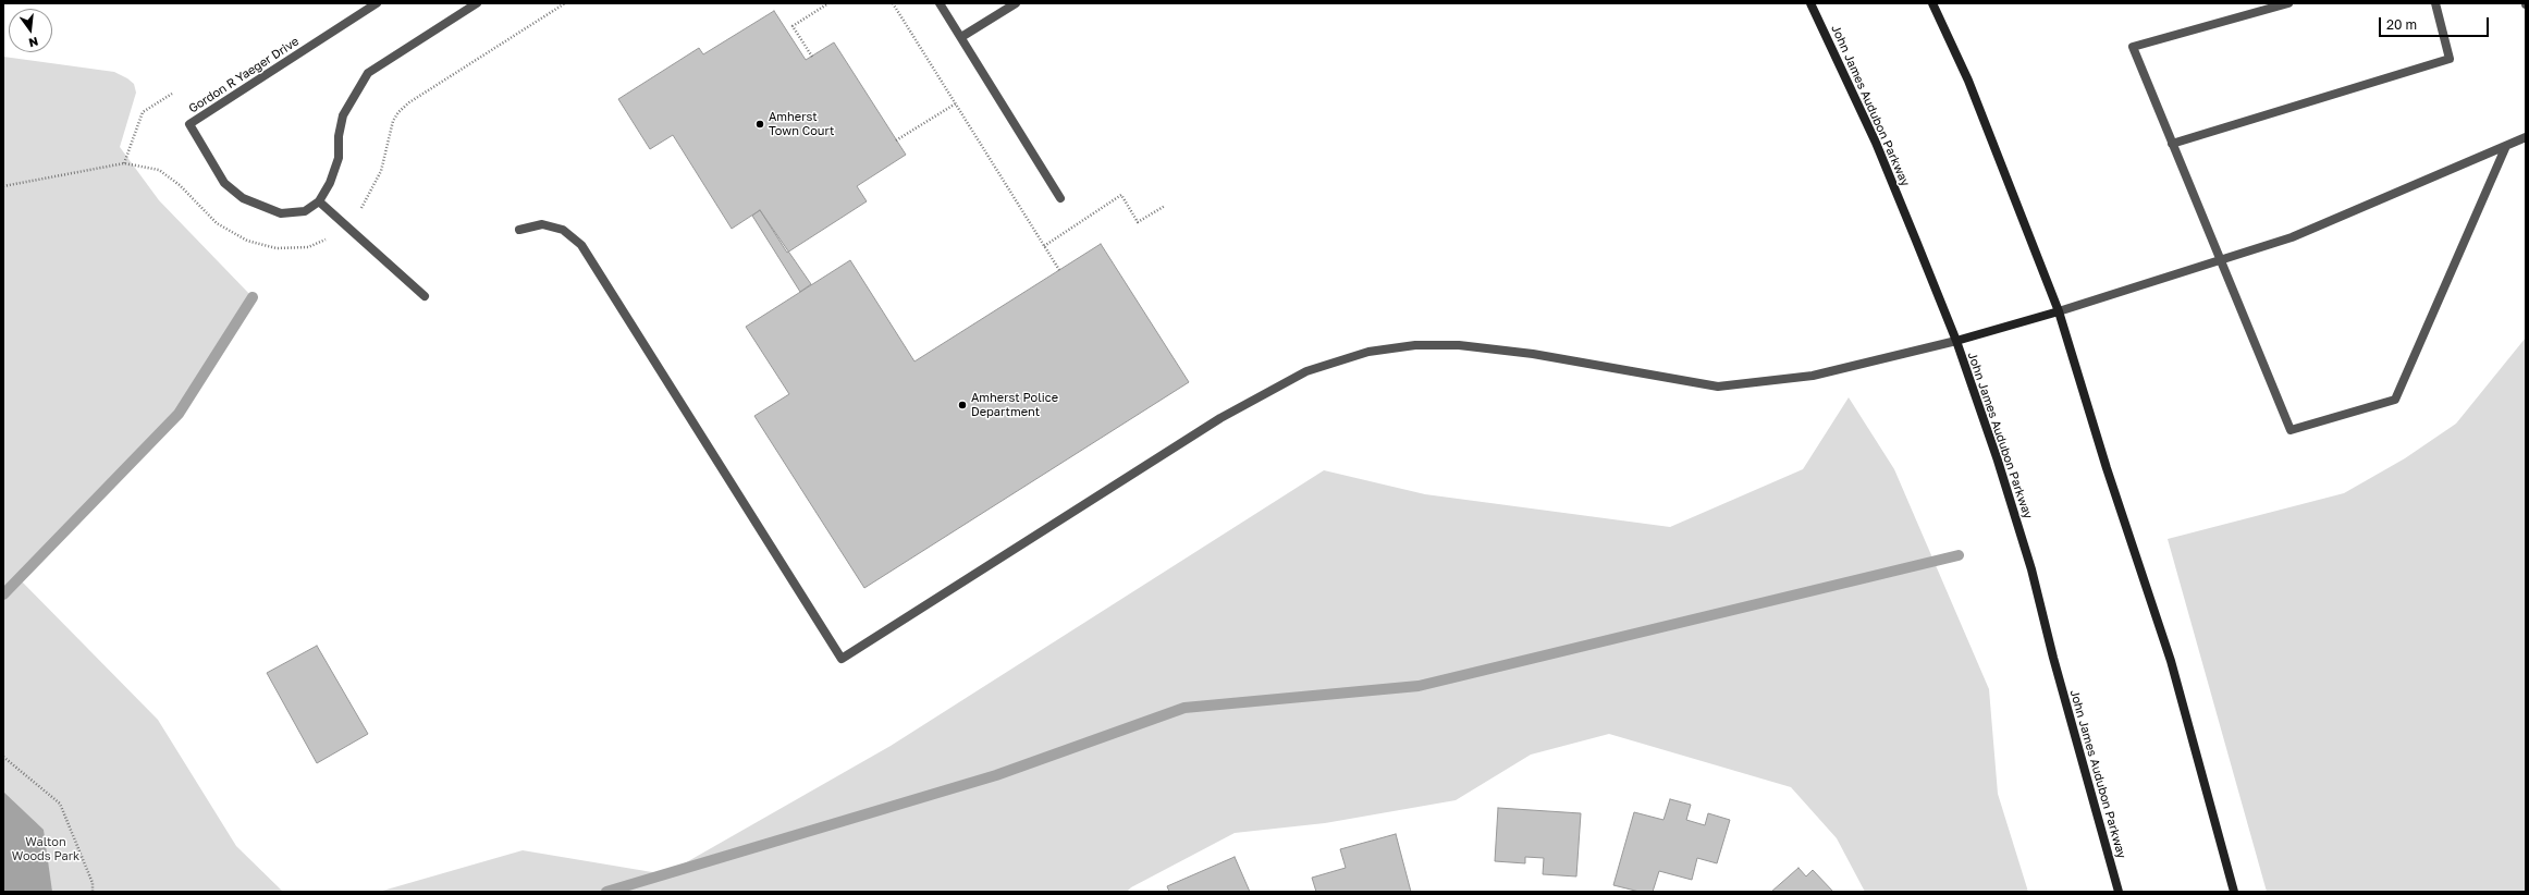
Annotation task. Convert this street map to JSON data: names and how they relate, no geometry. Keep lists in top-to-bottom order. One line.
{"streets":{"main road":["John James Audubon Parkway"],"lane":["Gordon R Yaeger Drive"]},"parks":["Walton Woods Park"],"places":["Amherst Town Court","Amherst Police Department"],"scale_bar":"20 m","north":"bottom"}
